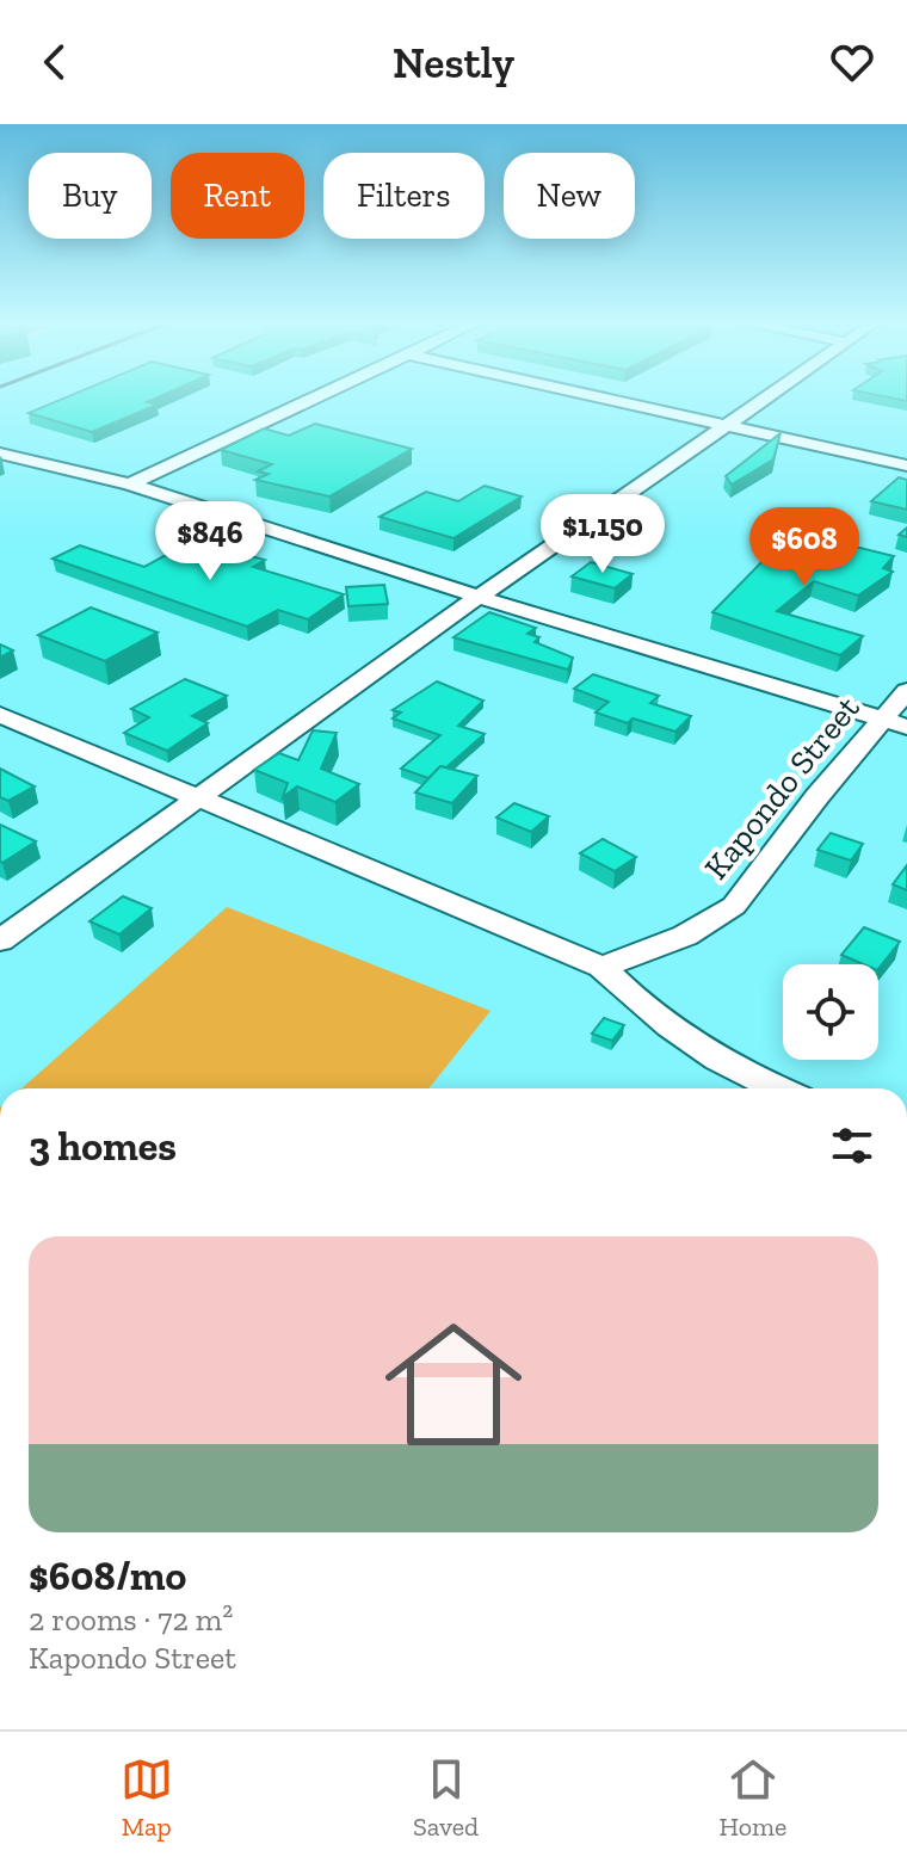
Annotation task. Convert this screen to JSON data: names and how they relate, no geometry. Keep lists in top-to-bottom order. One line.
{"streets":{"street":["Kapondo Street"]},"page":{"header":"Nestly","chip":["Buy","Rent","Filters","New"],"price":["$1,150","$846","$608"],"heading":"3 homes","list":[{"name":"$608/mo","note":"2 rooms · 72 m² · Kapondo Street"}],"tabs":["Map","Saved","Home"]}}
